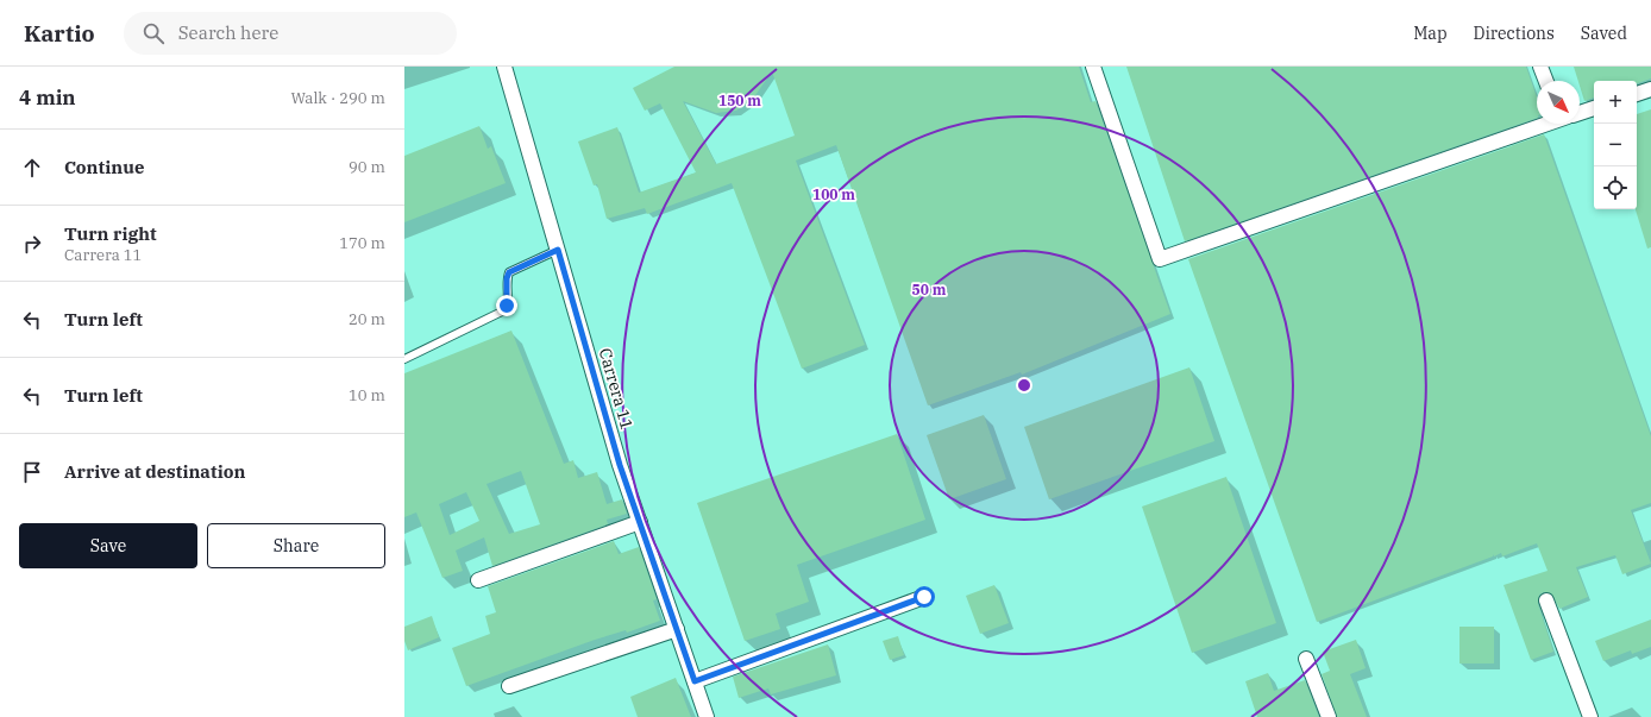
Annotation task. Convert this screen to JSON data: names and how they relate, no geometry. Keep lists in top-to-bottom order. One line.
{"streets":{"street":["Carrera 11"]},"north":"bottom right","page":{"header":"Kartio","search":"Search here","nav":["Map","Directions","Saved"],"heading":["4 min","Walk · 290 m"],"map_buttons":["+","−"],"list":[["Continue","90 m"],["Turn right","Carrera 11","170 m"],["Turn left","20 m"],["Turn left","10 m"],"Arrive at destination"],"buttons":["Save","Share"]},"rings":["150 m","100 m","50 m"]}
